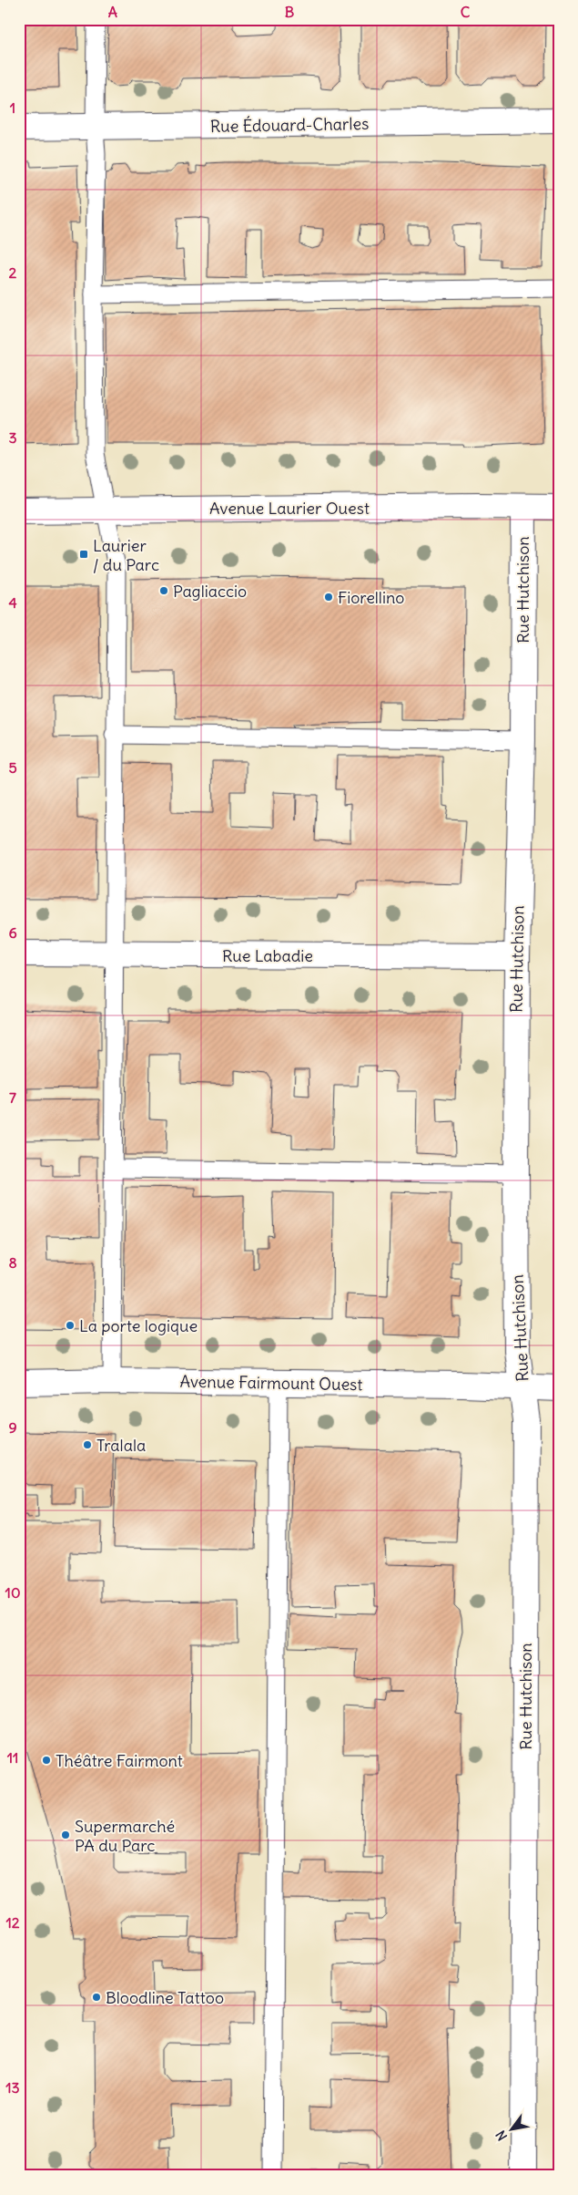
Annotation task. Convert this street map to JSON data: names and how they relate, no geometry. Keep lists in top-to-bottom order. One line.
{"streets":{"street":["Rue Édouard-Charles","Avenue Laurier Ouest","Rue Hutchison","Rue Labadie","Avenue Fairmount Ouest"]},"crossings":[["Avenue Laurier Ouest","Rue Hutchison"],["Rue Hutchison","Rue Labadie"],["Rue Hutchison","Avenue Fairmount Ouest"]],"places":{"transit":["Laurier / du Parc"],"other":["Pagliaccio","Fiorellino","La porte logique","Tralala","Théâtre Fairmont","Supermarché PA du Parc","Bloodline Tattoo"]},"north":"bottom left","grid":{"columns":["A","B","C"],"rows":["1","2","3","4","5","6","7","8","9","10","11","12","13"]}}
